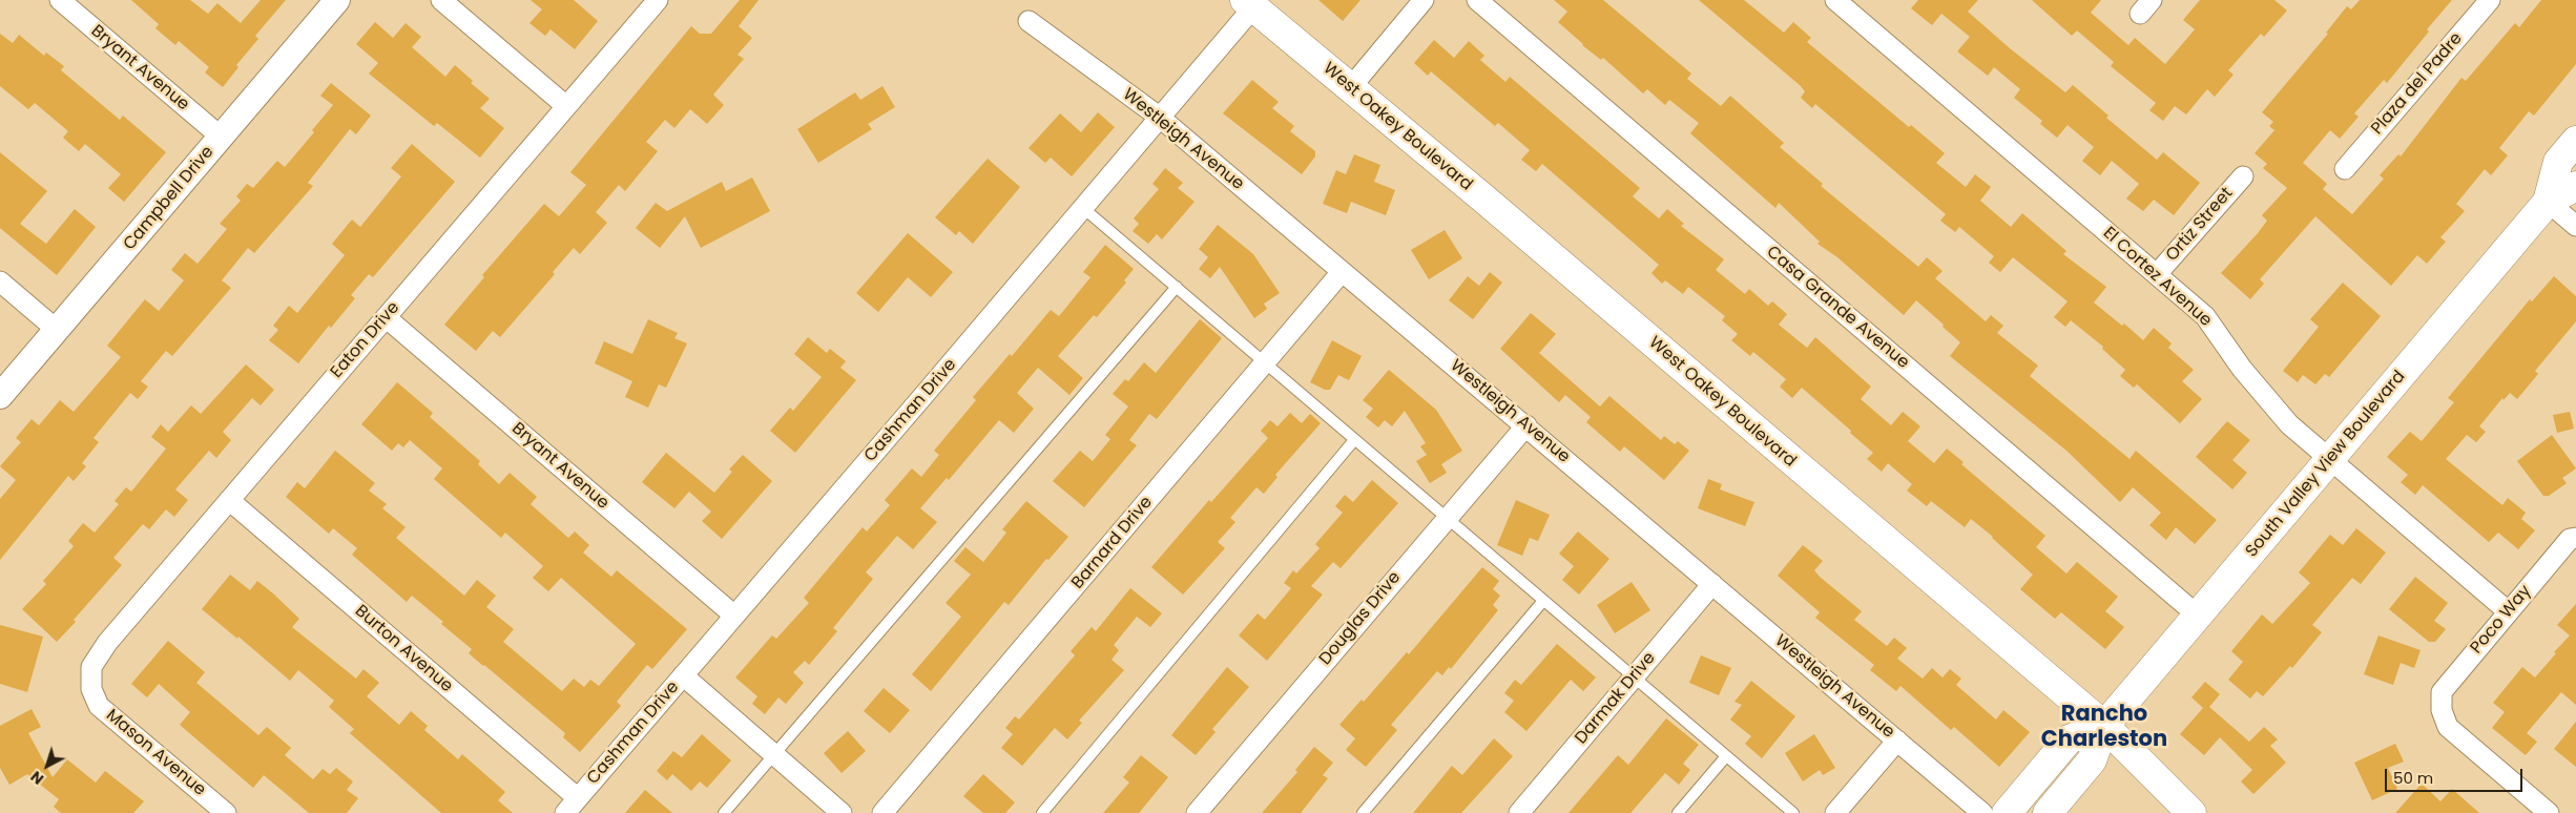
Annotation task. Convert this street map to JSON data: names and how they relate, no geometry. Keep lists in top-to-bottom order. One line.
{"streets":{"main road":["West Oakey Boulevard","South Valley View Boulevard"],"street":["Bryant Avenue","Plaza del Padre","Westleigh Avenue","Campbell Drive","Ortiz Street","El Cortez Avenue","Casa Grande Avenue","Eaton Drive","Cashman Drive","Barnard Drive","Douglas Drive","Poco Way","Burton Avenue","Darmak Drive","Mason Avenue"]},"crossings":[["Bryant Avenue","Campbell Drive"],["Bryant Avenue","Eaton Drive"],["Bryant Avenue","Cashman Drive"],["West Oakey Boulevard","Cashman Drive"],["West Oakey Boulevard","South Valley View Boulevard"],["Westleigh Avenue","Cashman Drive"],["Westleigh Avenue","Barnard Drive"],["Westleigh Avenue","Douglas Drive"],["Westleigh Avenue","Darmak Drive"],["Ortiz Street","El Cortez Avenue"],["El Cortez Avenue","South Valley View Boulevard"],["El Cortez Avenue","Poco Way"],["Casa Grande Avenue","South Valley View Boulevard"],["Eaton Drive","Burton Avenue"],["Eaton Drive","Mason Avenue"],["Cashman Drive","Burton Avenue"]],"districts":["Rancho Charleston"],"scale_bar":"50 m","north":"bottom left"}
